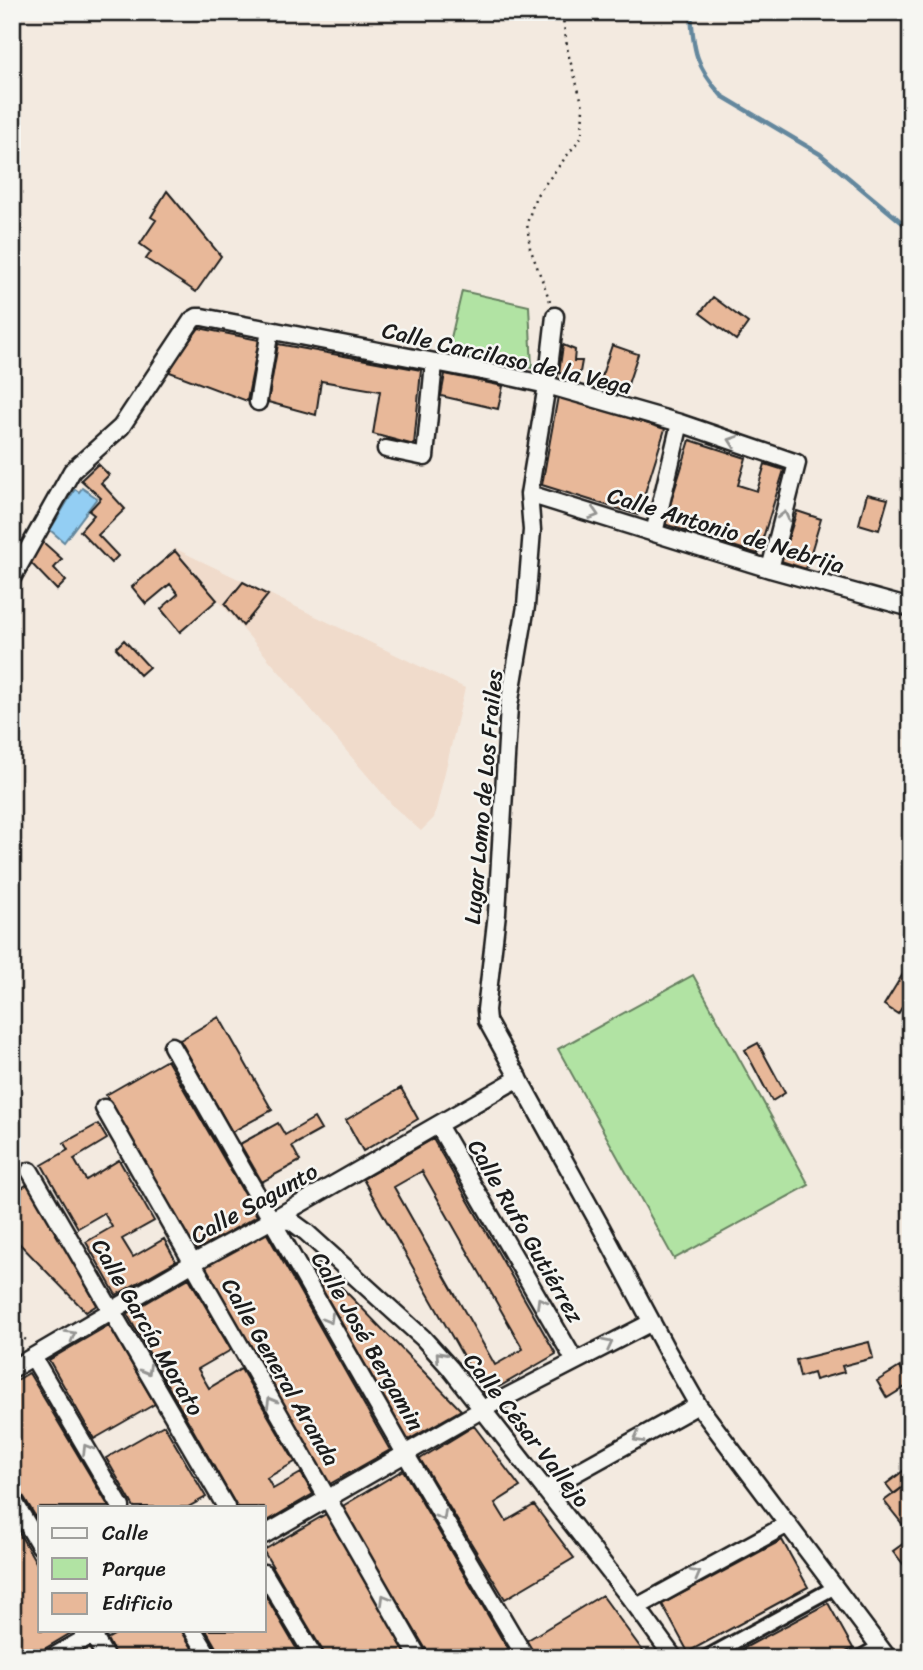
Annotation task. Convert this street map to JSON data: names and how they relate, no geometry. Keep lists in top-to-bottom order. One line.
{"streets":{"street":["Calle Carcilaso de la Vega","Calle Antonio de Nebrija","Lugar Lomo de Los Frailes","Calle Sagunto","Calle Rufo Gutiérrez","Calle García Morato","Calle José Bergamin","Calle General Aranda","Calle César Vallejo"]},"crossings":[["Calle Carcilaso de la Vega","Calle Antonio de Nebrija"],["Calle Carcilaso de la Vega","Lugar Lomo de Los Frailes"],["Calle Antonio de Nebrija","Lugar Lomo de Los Frailes"],["Lugar Lomo de Los Frailes","Calle Sagunto"],["Calle Sagunto","Calle Rufo Gutiérrez"],["Calle Sagunto","Calle García Morato"],["Calle Sagunto","Calle José Bergamin"],["Calle Sagunto","Calle General Aranda"],["Calle Sagunto","Calle César Vallejo"],["Calle José Bergamin","Calle César Vallejo"]],"one_way":["Calle José Bergamin","Calle General Aranda","Calle César Vallejo"],"legend":["Calle","Parque","Edificio"]}
